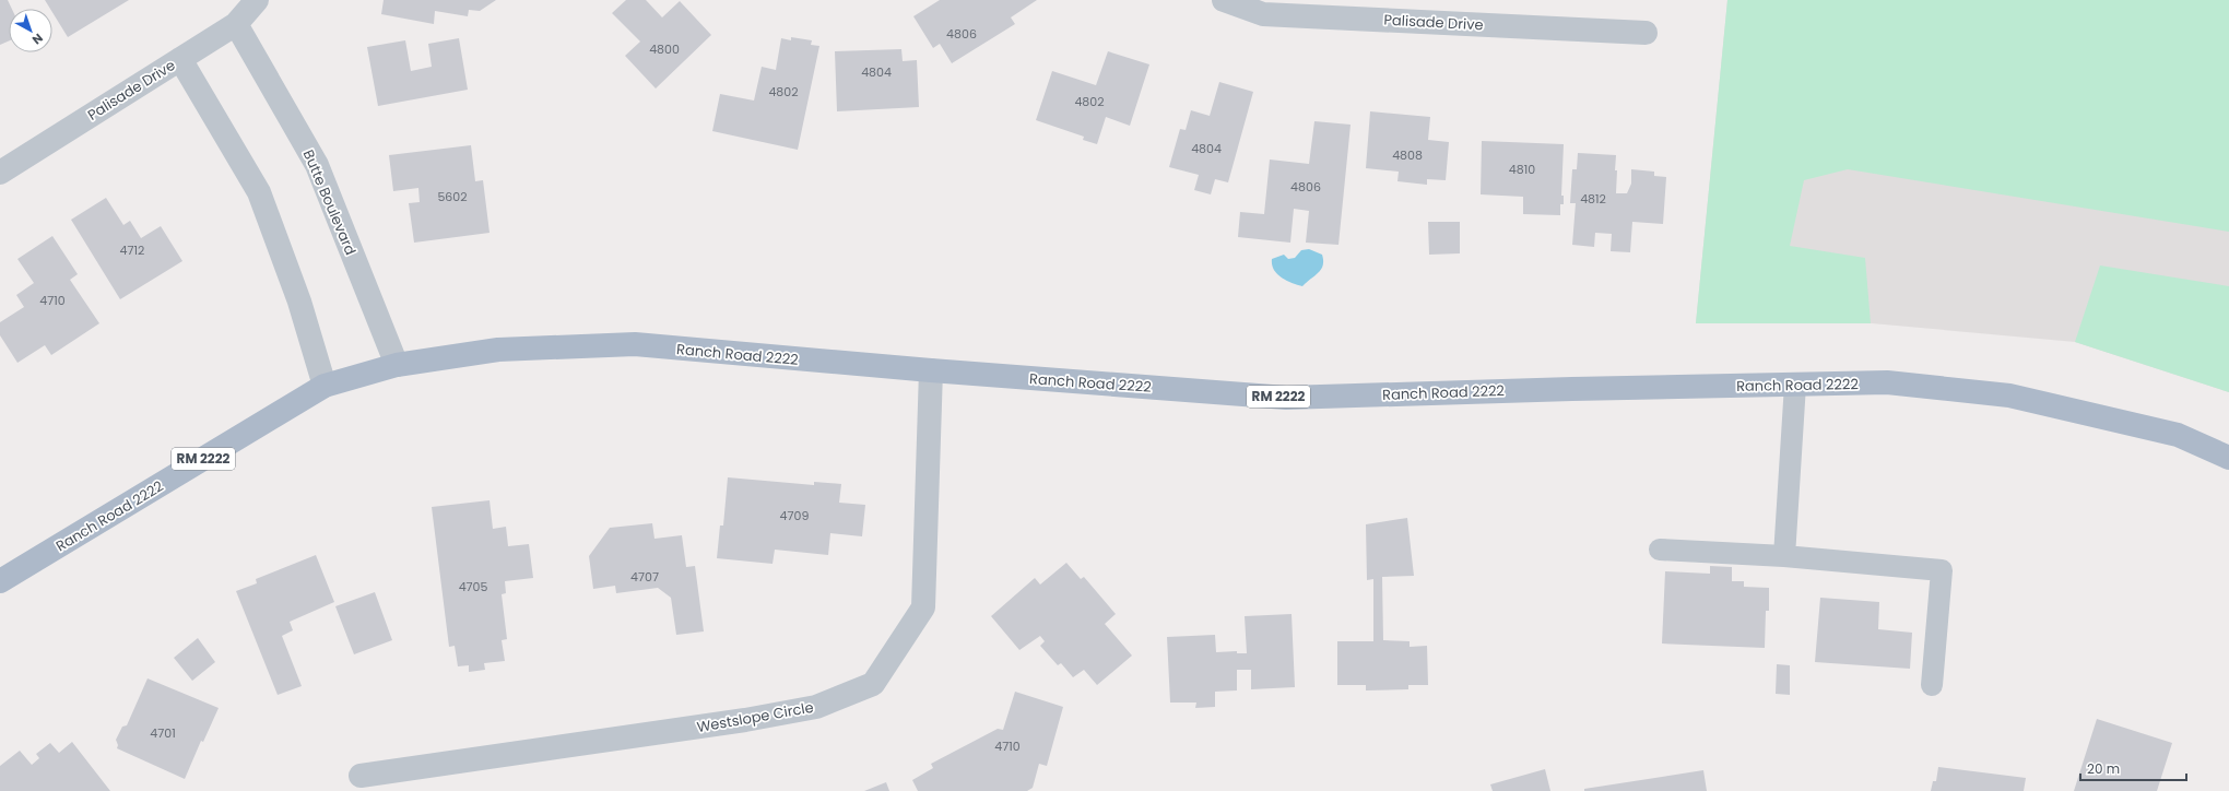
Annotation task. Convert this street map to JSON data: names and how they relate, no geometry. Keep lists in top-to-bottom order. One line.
{"streets":{"main road":["Ranch Road 2222","RM 2222"],"street":["Palisade Drive","Butte Boulevard","Westslope Circle"]},"crossings":[["Palisade Drive","Butte Boulevard"],["Butte Boulevard","Ranch Road 2222"],["Ranch Road 2222","Westslope Circle"]],"house_numbers":["4806","4800","4804","4802","4802","4804","4808","4810","4806","5602","4812","4712","4710","4709","4707","4705","4701","4710"],"scale_bar":"20 m","north":"bottom right"}
